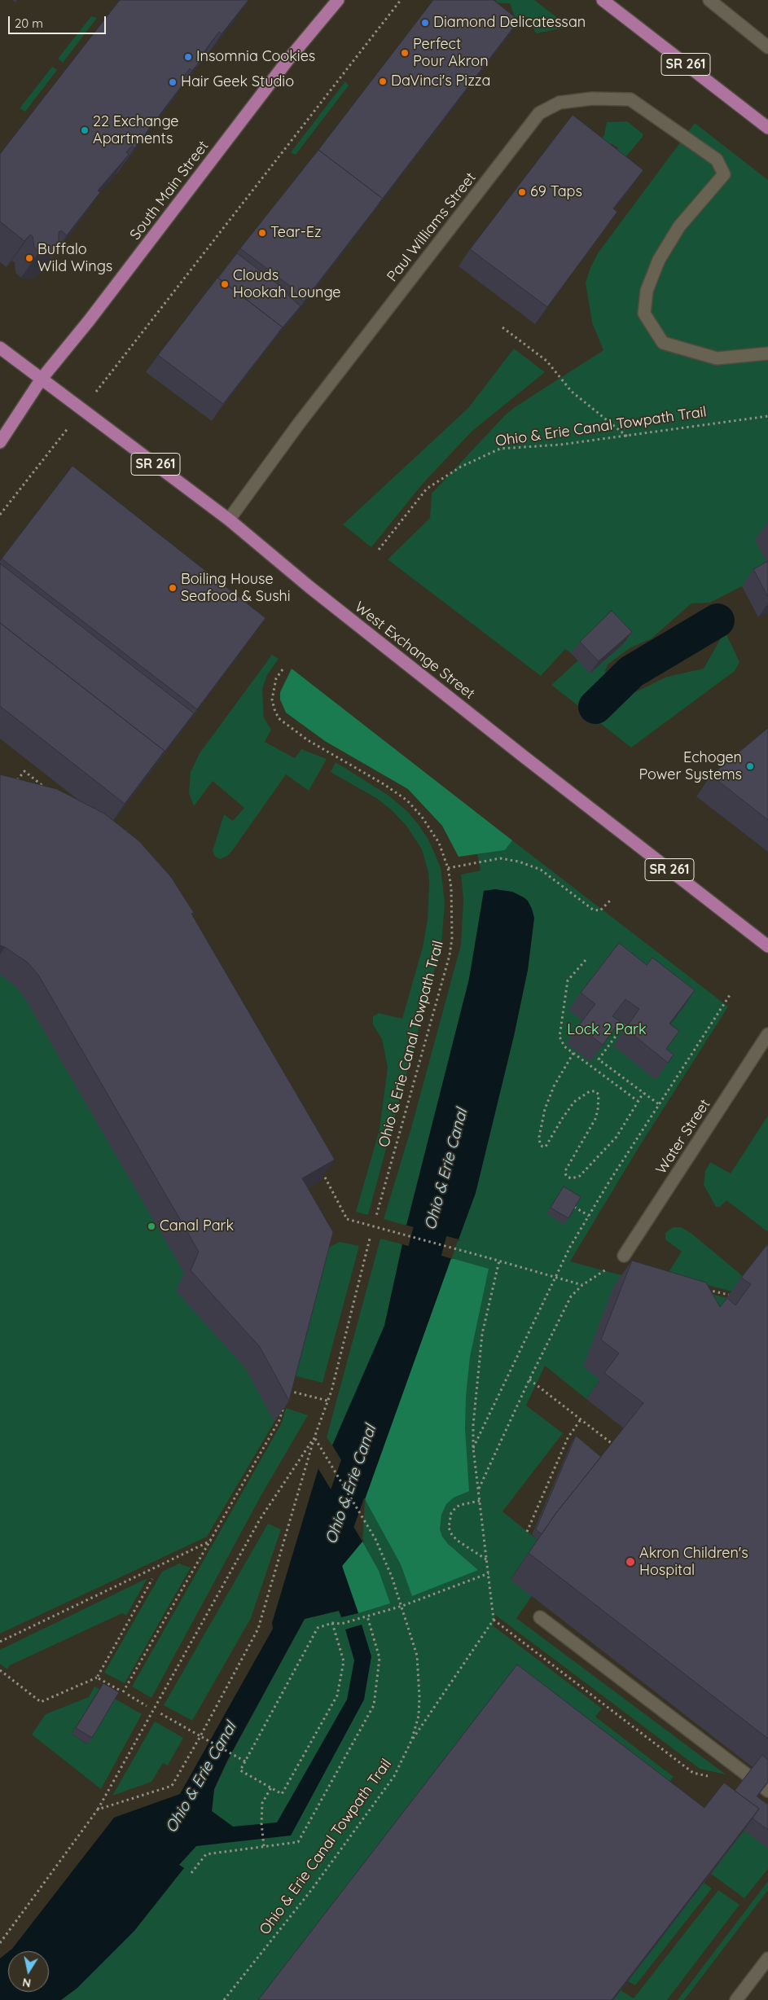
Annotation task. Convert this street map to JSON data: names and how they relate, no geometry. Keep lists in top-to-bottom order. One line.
{"streets":{"main road":["SR 261","South Main Street","West Exchange Street"],"street":["Paul Williams Street","Water Street"],"path":["Ohio & Erie Canal Towpath Trail"]},"crossings":[["SR 261","South Main Street"],["SR 261","West Exchange Street"],["South Main Street","West Exchange Street"],["Paul Williams Street","West Exchange Street"]],"water":["Ohio & Erie Canal"],"parks":["Lock 2 Park"],"places":["Diamond Delicatessan","Perfect Pour Akron","Insomnia Cookies","DaVinci's Pizza","Hair Geek Studio","22 Exchange Apartments","69 Taps","Tear-Ez","Buffalo Wild Wings","Clouds Hookah Lounge","Boiling House Seafood & Sushi","Echogen Power Systems","Canal Park","Akron Children's Hospital"],"scale_bar":"20 m","north":"bottom"}
